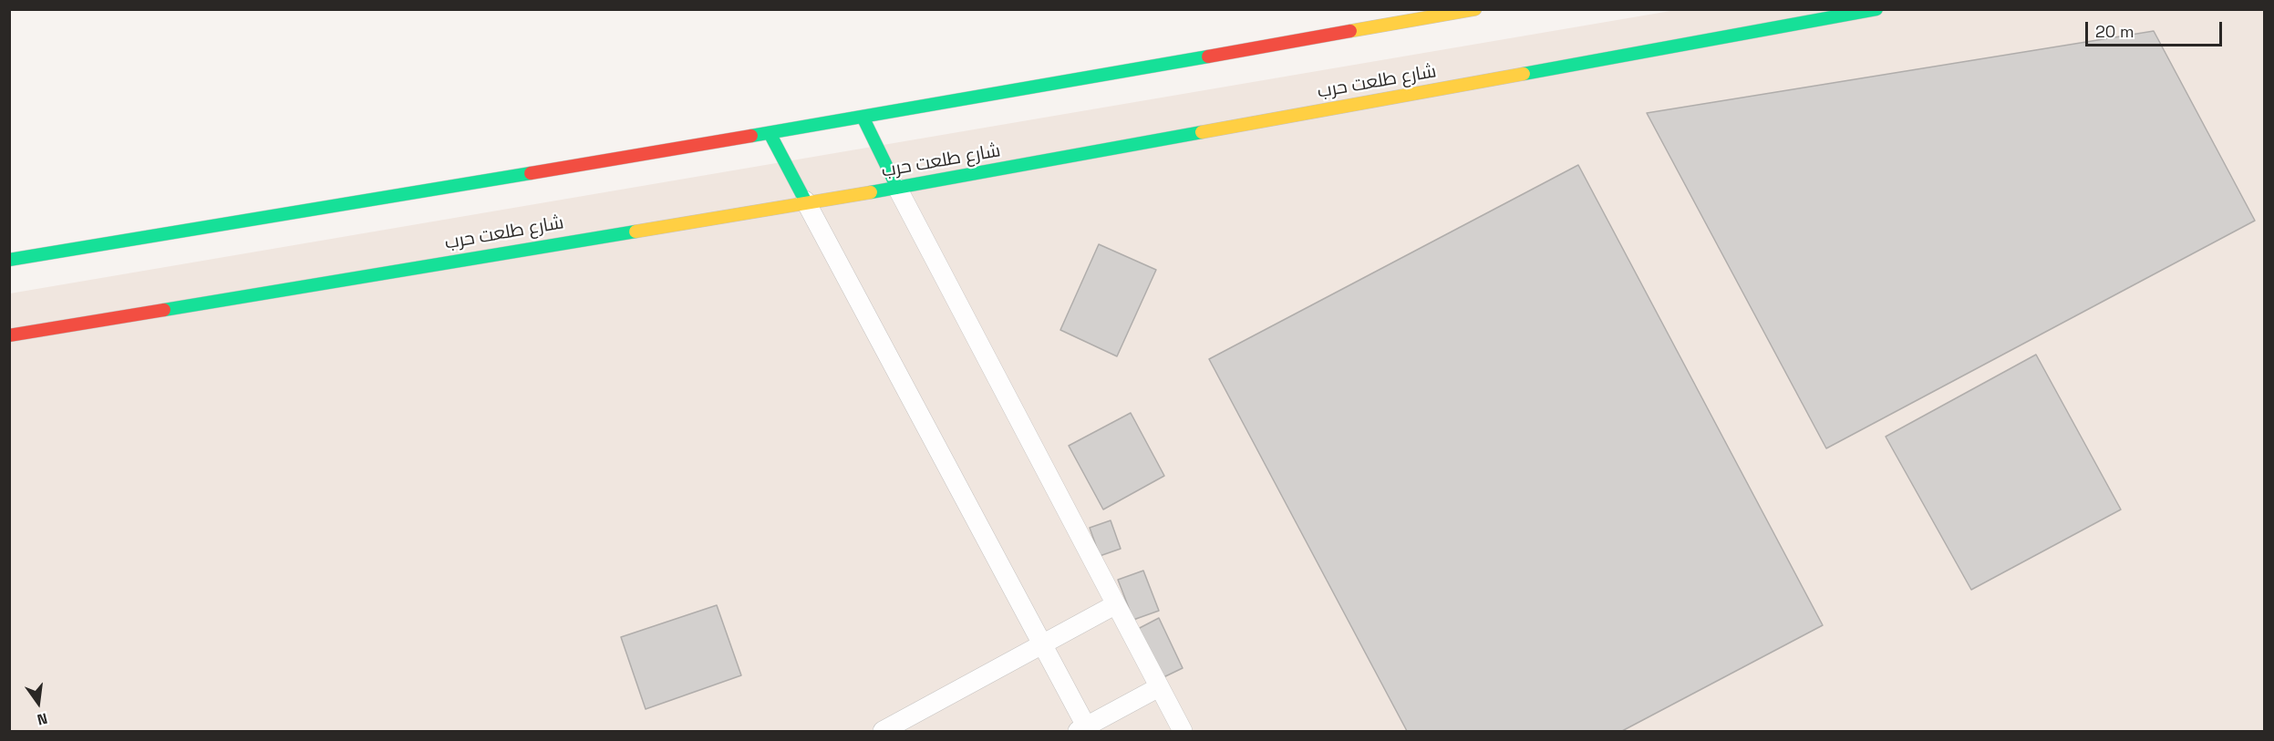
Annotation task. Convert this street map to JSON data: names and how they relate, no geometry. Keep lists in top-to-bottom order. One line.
{"streets":{"main road":["شارع طلعت حرب"]},"scale_bar":"20 m","north":"bottom"}
